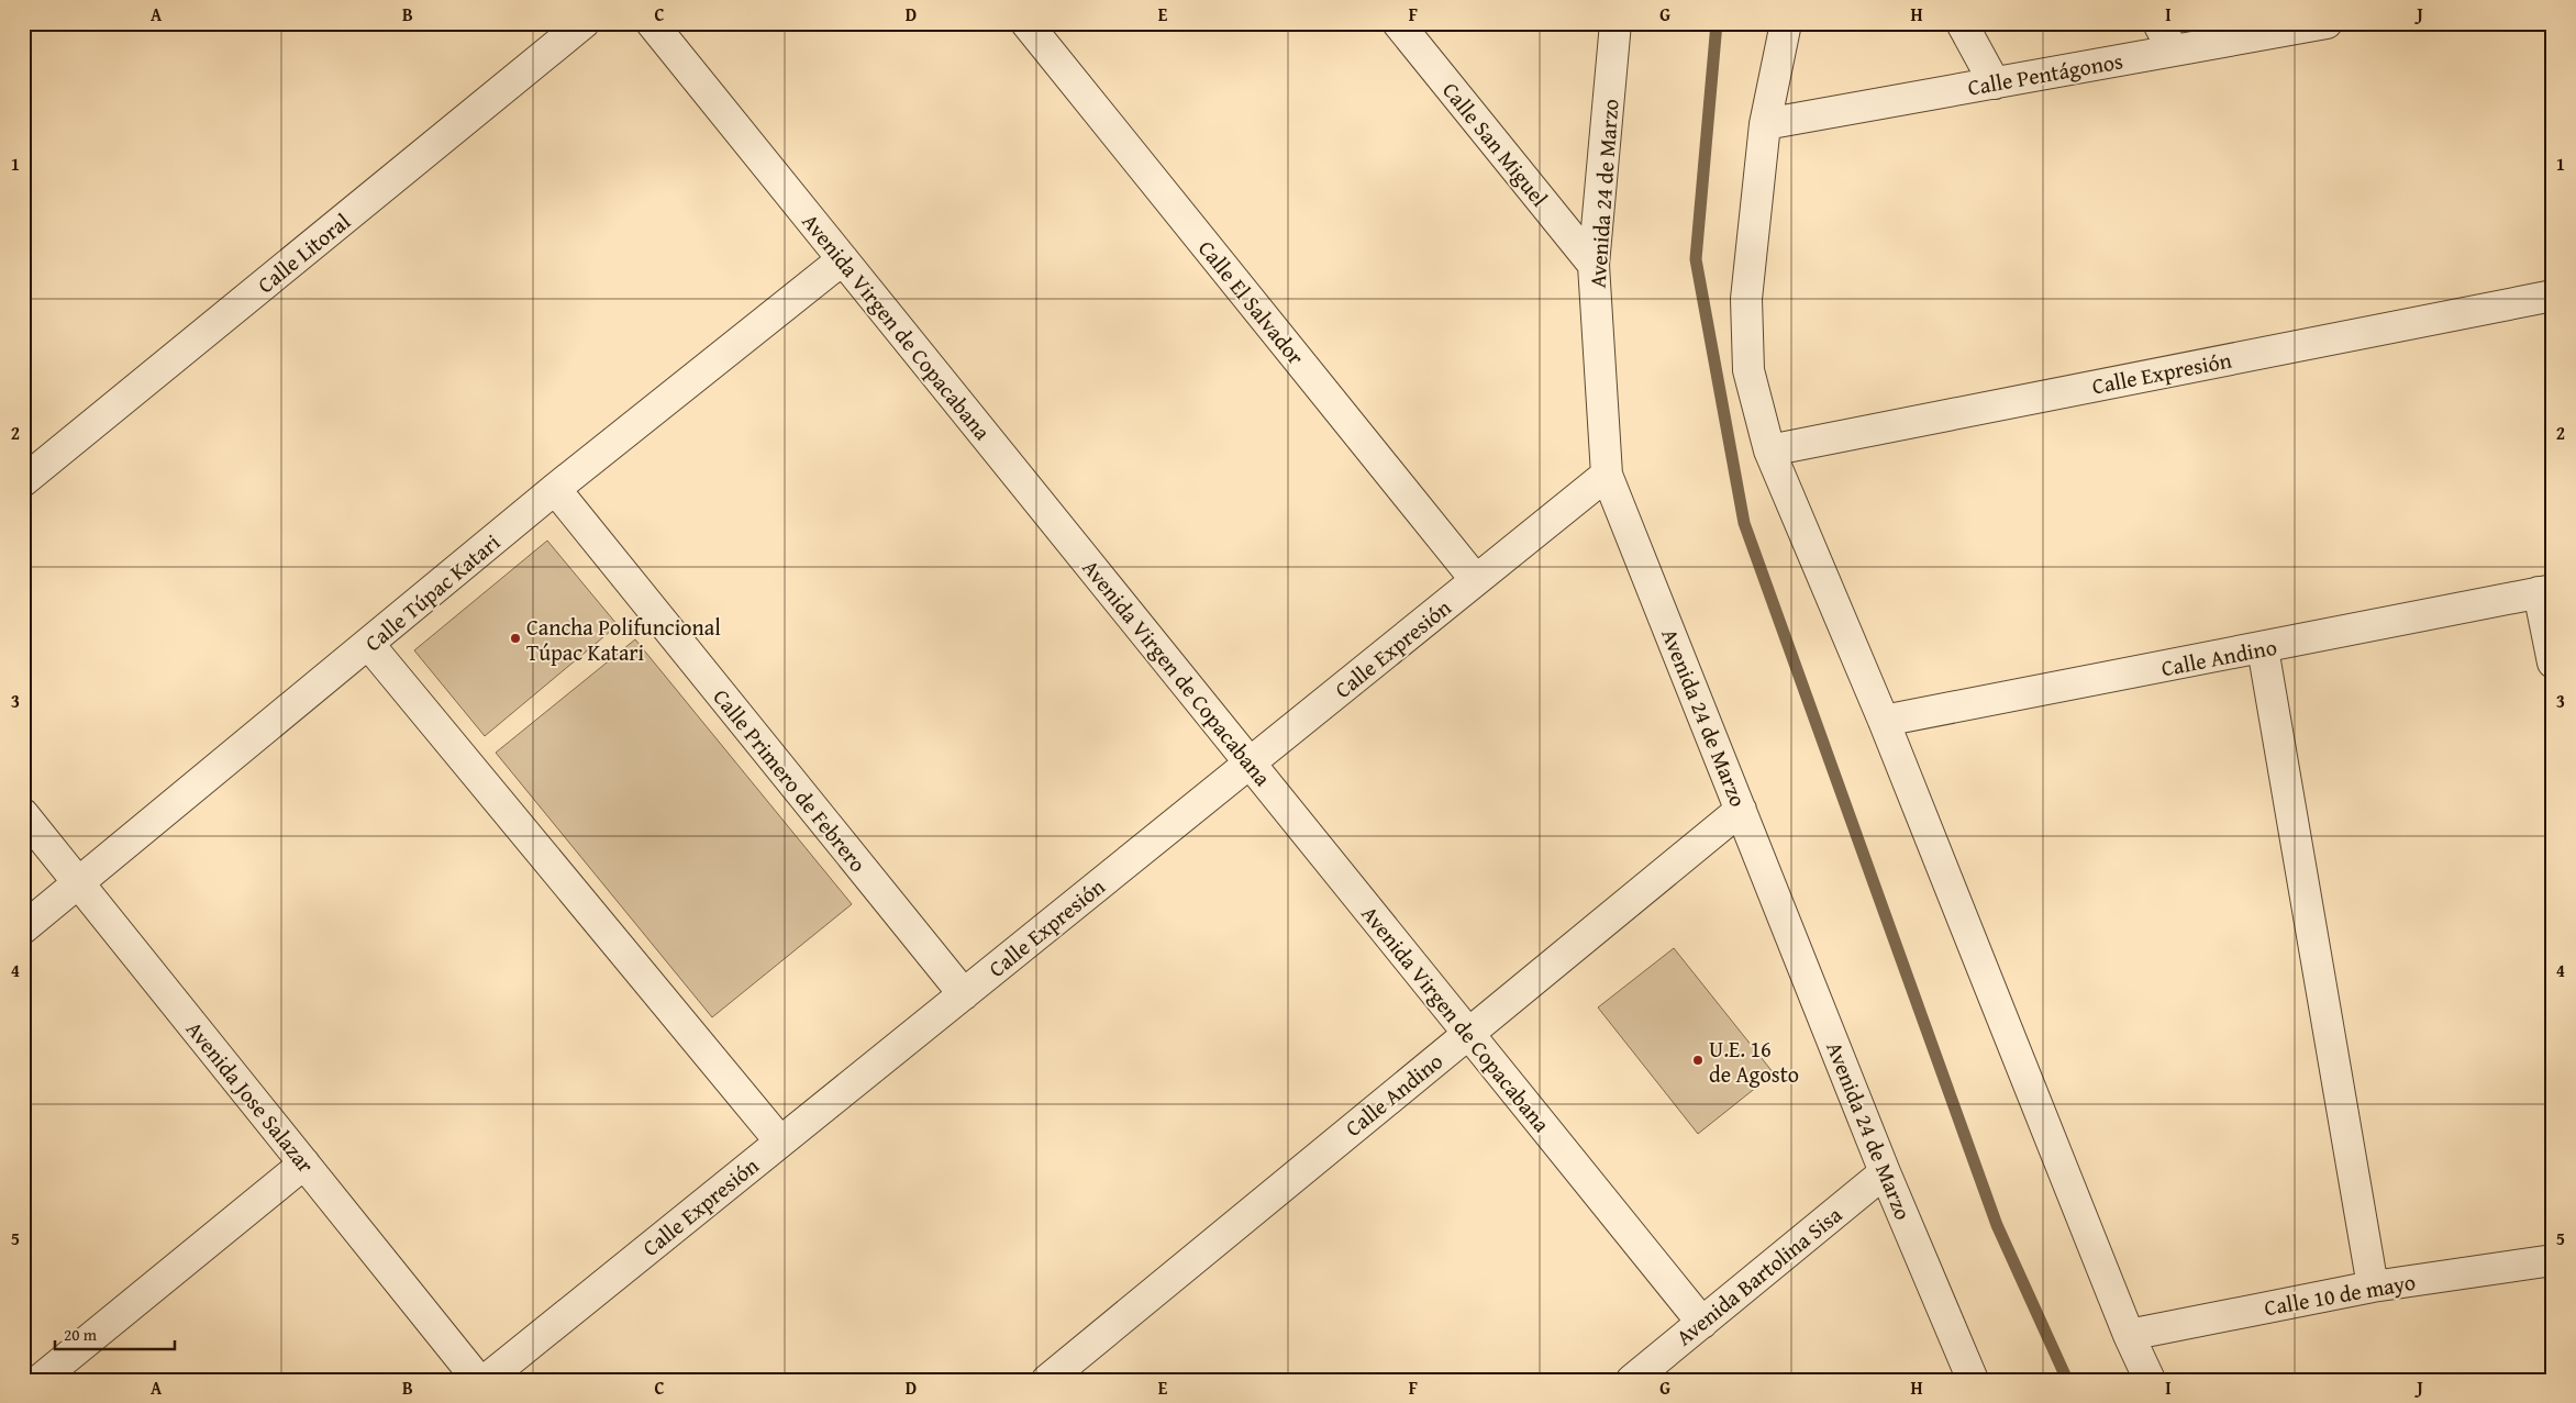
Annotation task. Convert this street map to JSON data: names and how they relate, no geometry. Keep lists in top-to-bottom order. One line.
{"streets":{"street":["Calle Pentágonos","Calle San Miguel","Avenida 24 de Marzo","Calle Litoral","Calle El Salvador","Avenida Virgen de Copacabana","Calle Expresión","Calle Túpac Katari","Calle Andino","Calle Primero de Febrero","Avenida Jose Salazar","Avenida Bartolina Sisa","Calle 10 de mayo"]},"crossings":[["Calle San Miguel","Avenida 24 de Marzo"],["Avenida 24 de Marzo","Calle Expresión"],["Avenida 24 de Marzo","Calle Andino"],["Avenida 24 de Marzo","Avenida Bartolina Sisa"],["Calle El Salvador","Calle Expresión"],["Avenida Virgen de Copacabana","Calle Expresión"],["Avenida Virgen de Copacabana","Calle Túpac Katari"],["Avenida Virgen de Copacabana","Calle Andino"],["Avenida Virgen de Copacabana","Avenida Bartolina Sisa"],["Calle Expresión","Calle Primero de Febrero"],["Calle Túpac Katari","Calle Primero de Febrero"],["Calle Túpac Katari","Avenida Jose Salazar"]],"places":["Cancha Polifuncional Túpac Katari","U.E. 16 de Agosto"],"scale_bar":"20 m","grid":{"columns":["A","B","C","D","E","F","G","H","I","J"],"rows":["1","2","3","4","5"]}}
